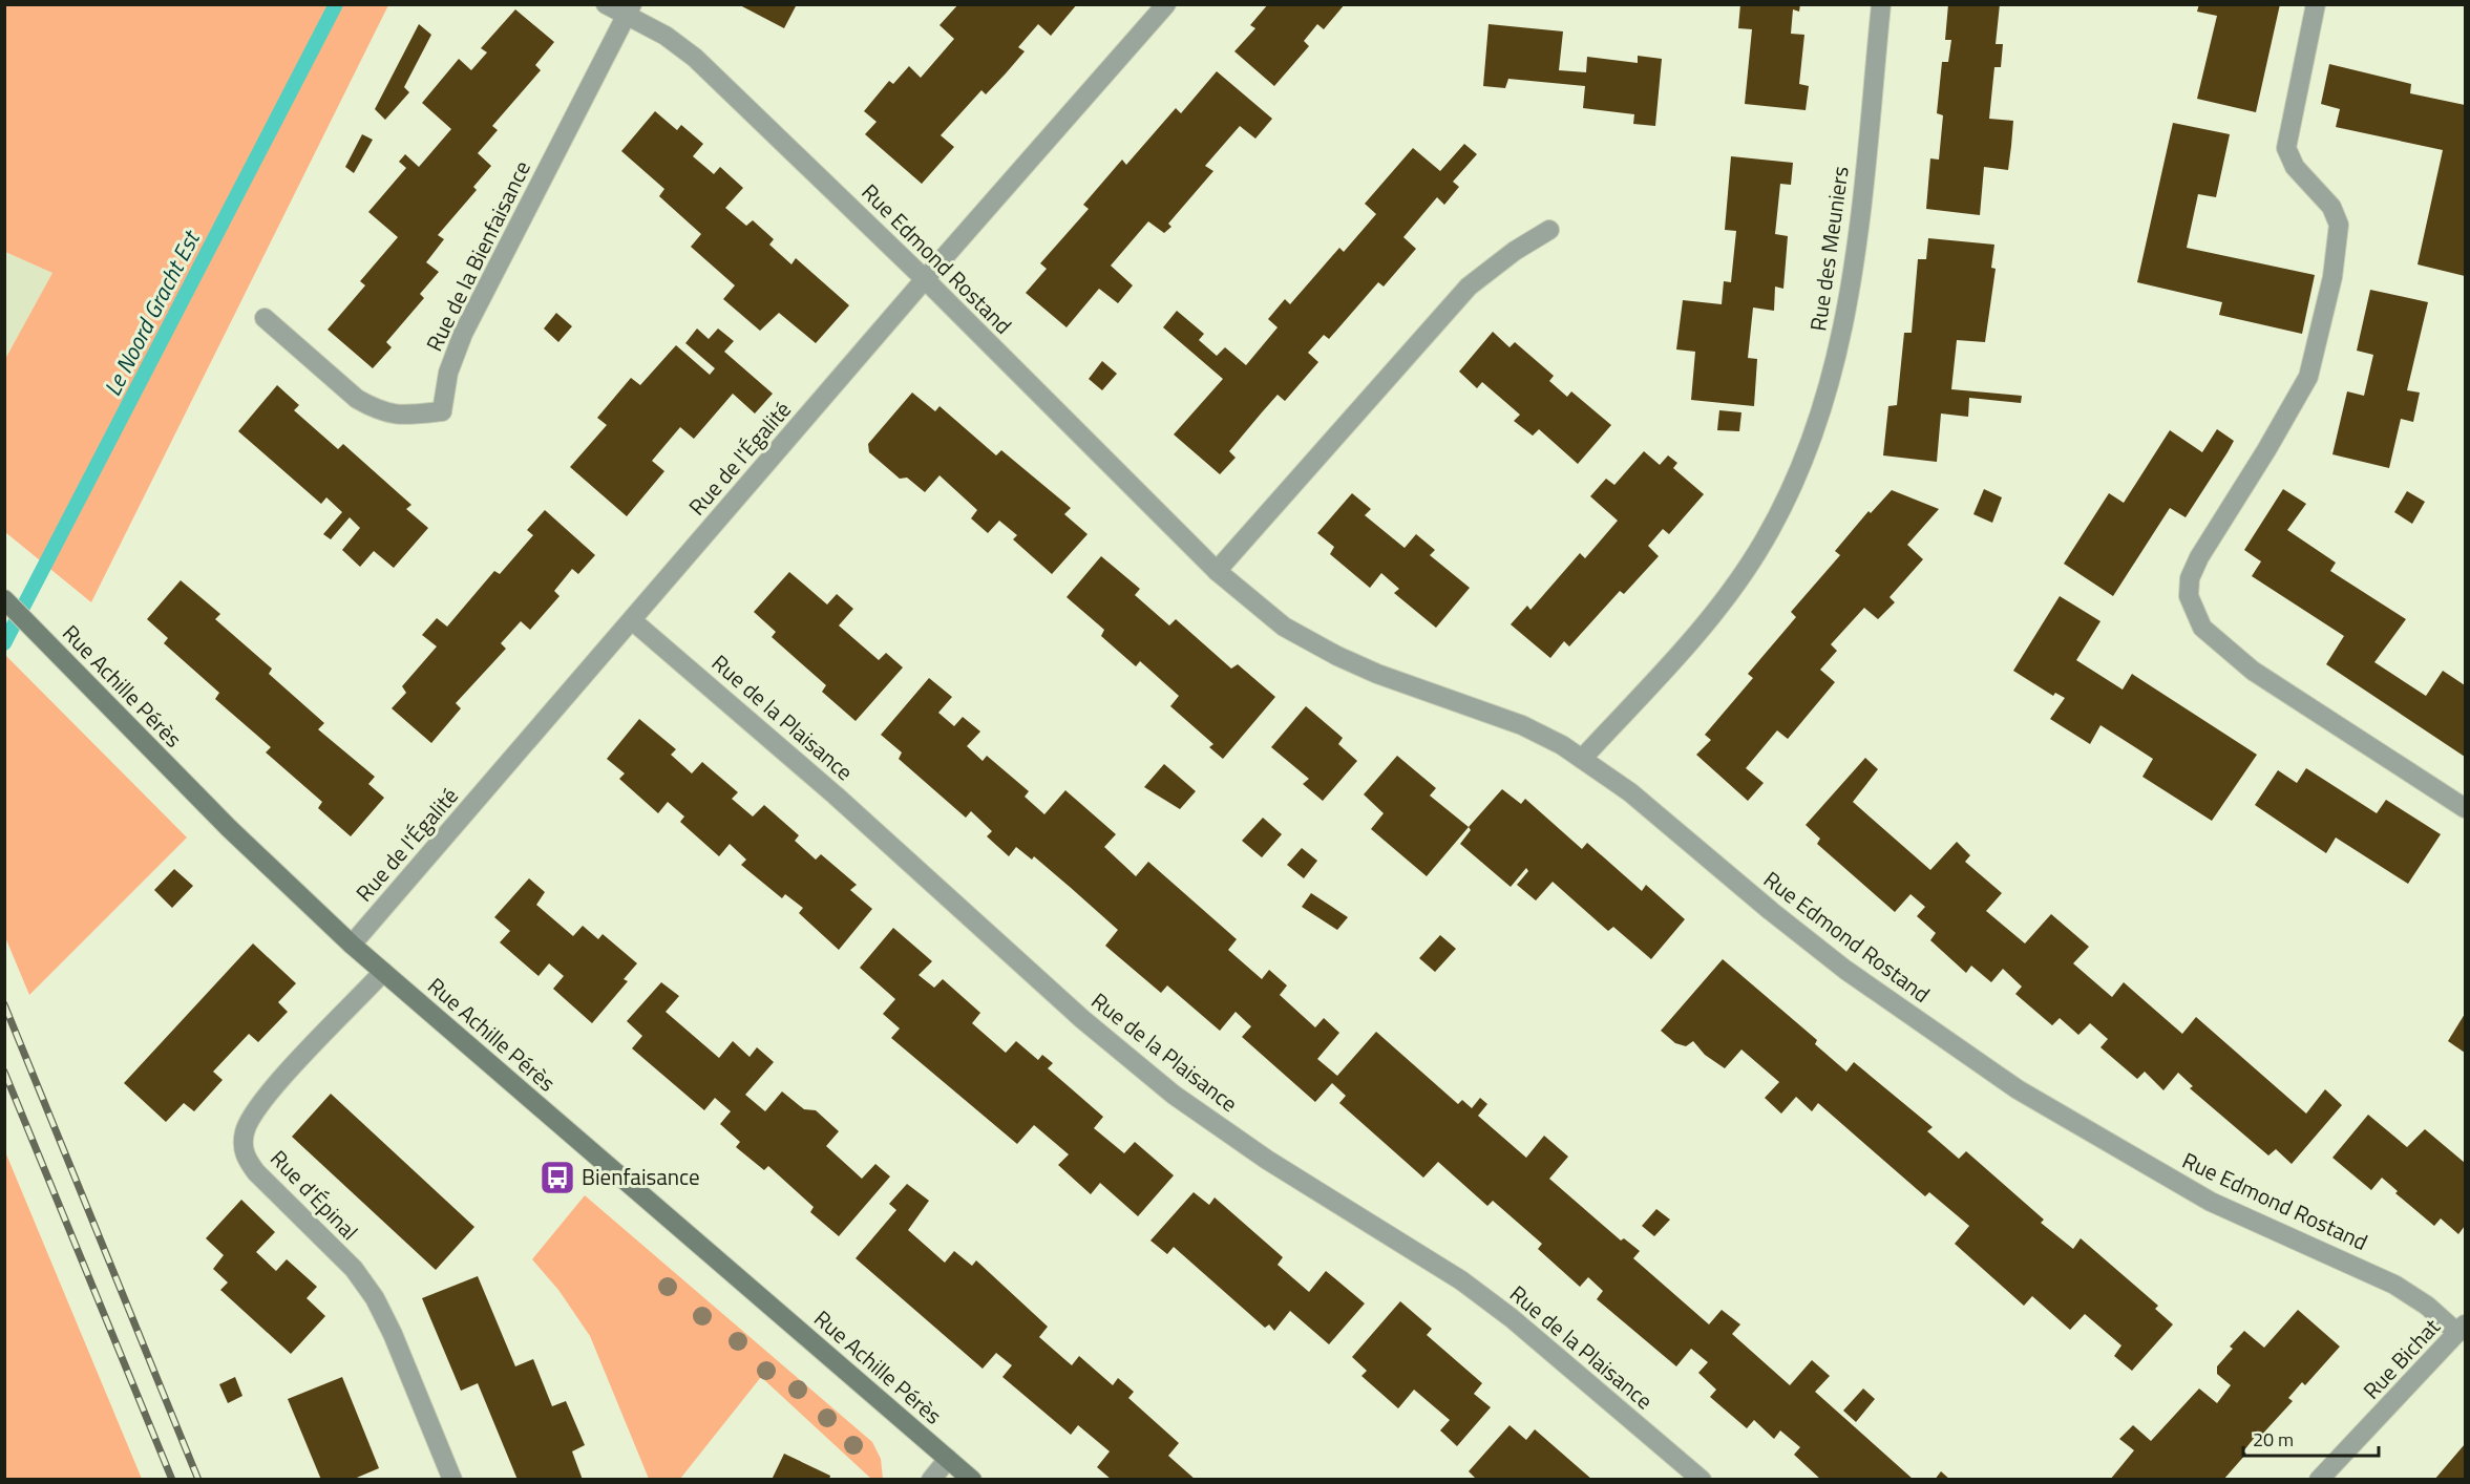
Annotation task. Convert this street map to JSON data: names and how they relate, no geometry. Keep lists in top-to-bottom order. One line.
{"streets":{"street":["Rue des Meuniers","Rue de la Bienfaisance","Rue Edmond Rostand","Rue de l'Égalité","Rue Achille Pérès","Rue de la Plaisance","Rue d'Épinal","Rue Bichat"]},"crossings":[["Rue des Meuniers","Rue Edmond Rostand"],["Rue de la Bienfaisance","Rue Edmond Rostand"],["Rue Edmond Rostand","Rue de l'Égalité"],["Rue Edmond Rostand","Rue Bichat"],["Rue de l'Égalité","Rue Achille Pérès"],["Rue de l'Égalité","Rue de la Plaisance"],["Rue Achille Pérès","Rue d'Épinal"]],"water":["Le Noord Gracht Est"],"places":{"bus stop":["Bienfaisance"]},"scale_bar":"20 m"}
